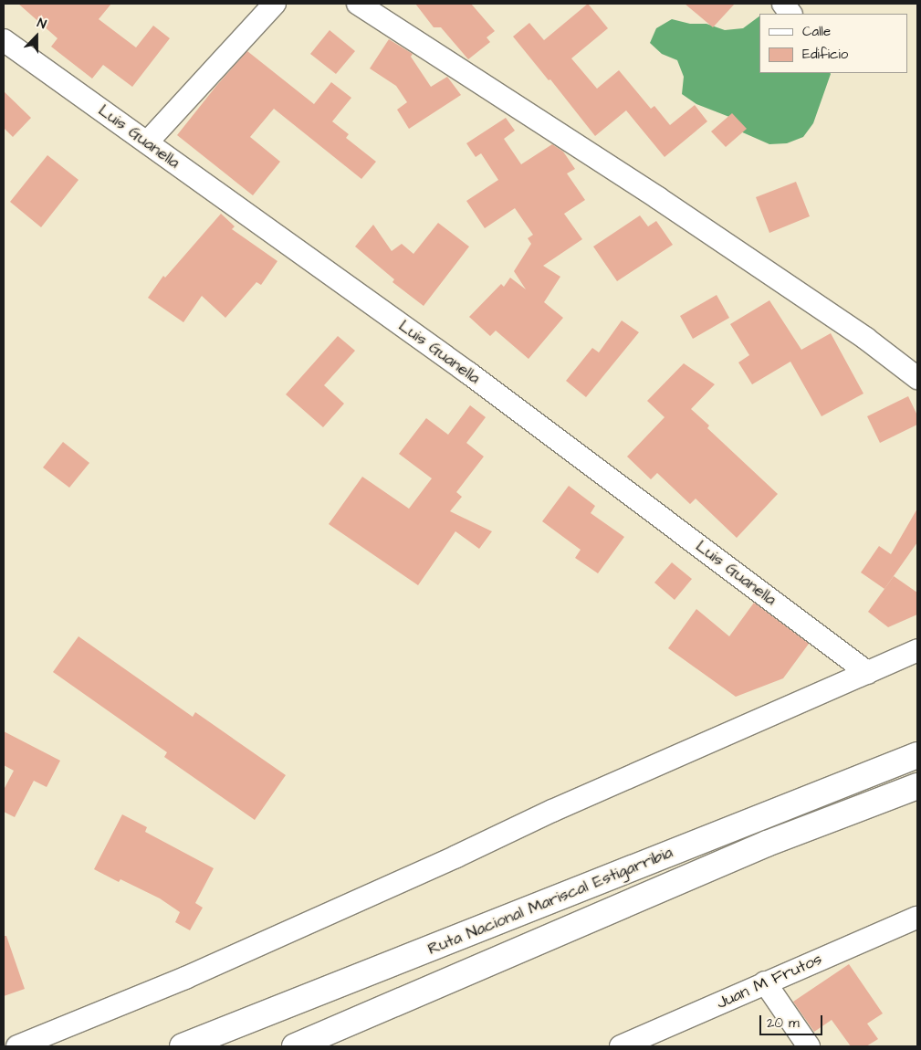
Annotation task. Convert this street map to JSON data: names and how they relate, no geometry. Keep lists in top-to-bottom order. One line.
{"streets":{"highway":["Ruta Nacional Mariscal Estigarribia"],"street":["Luis Guanella","Juan M Frutos"]},"legend":["Calle","Edificio"],"scale_bar":"20 m","north":"top"}
